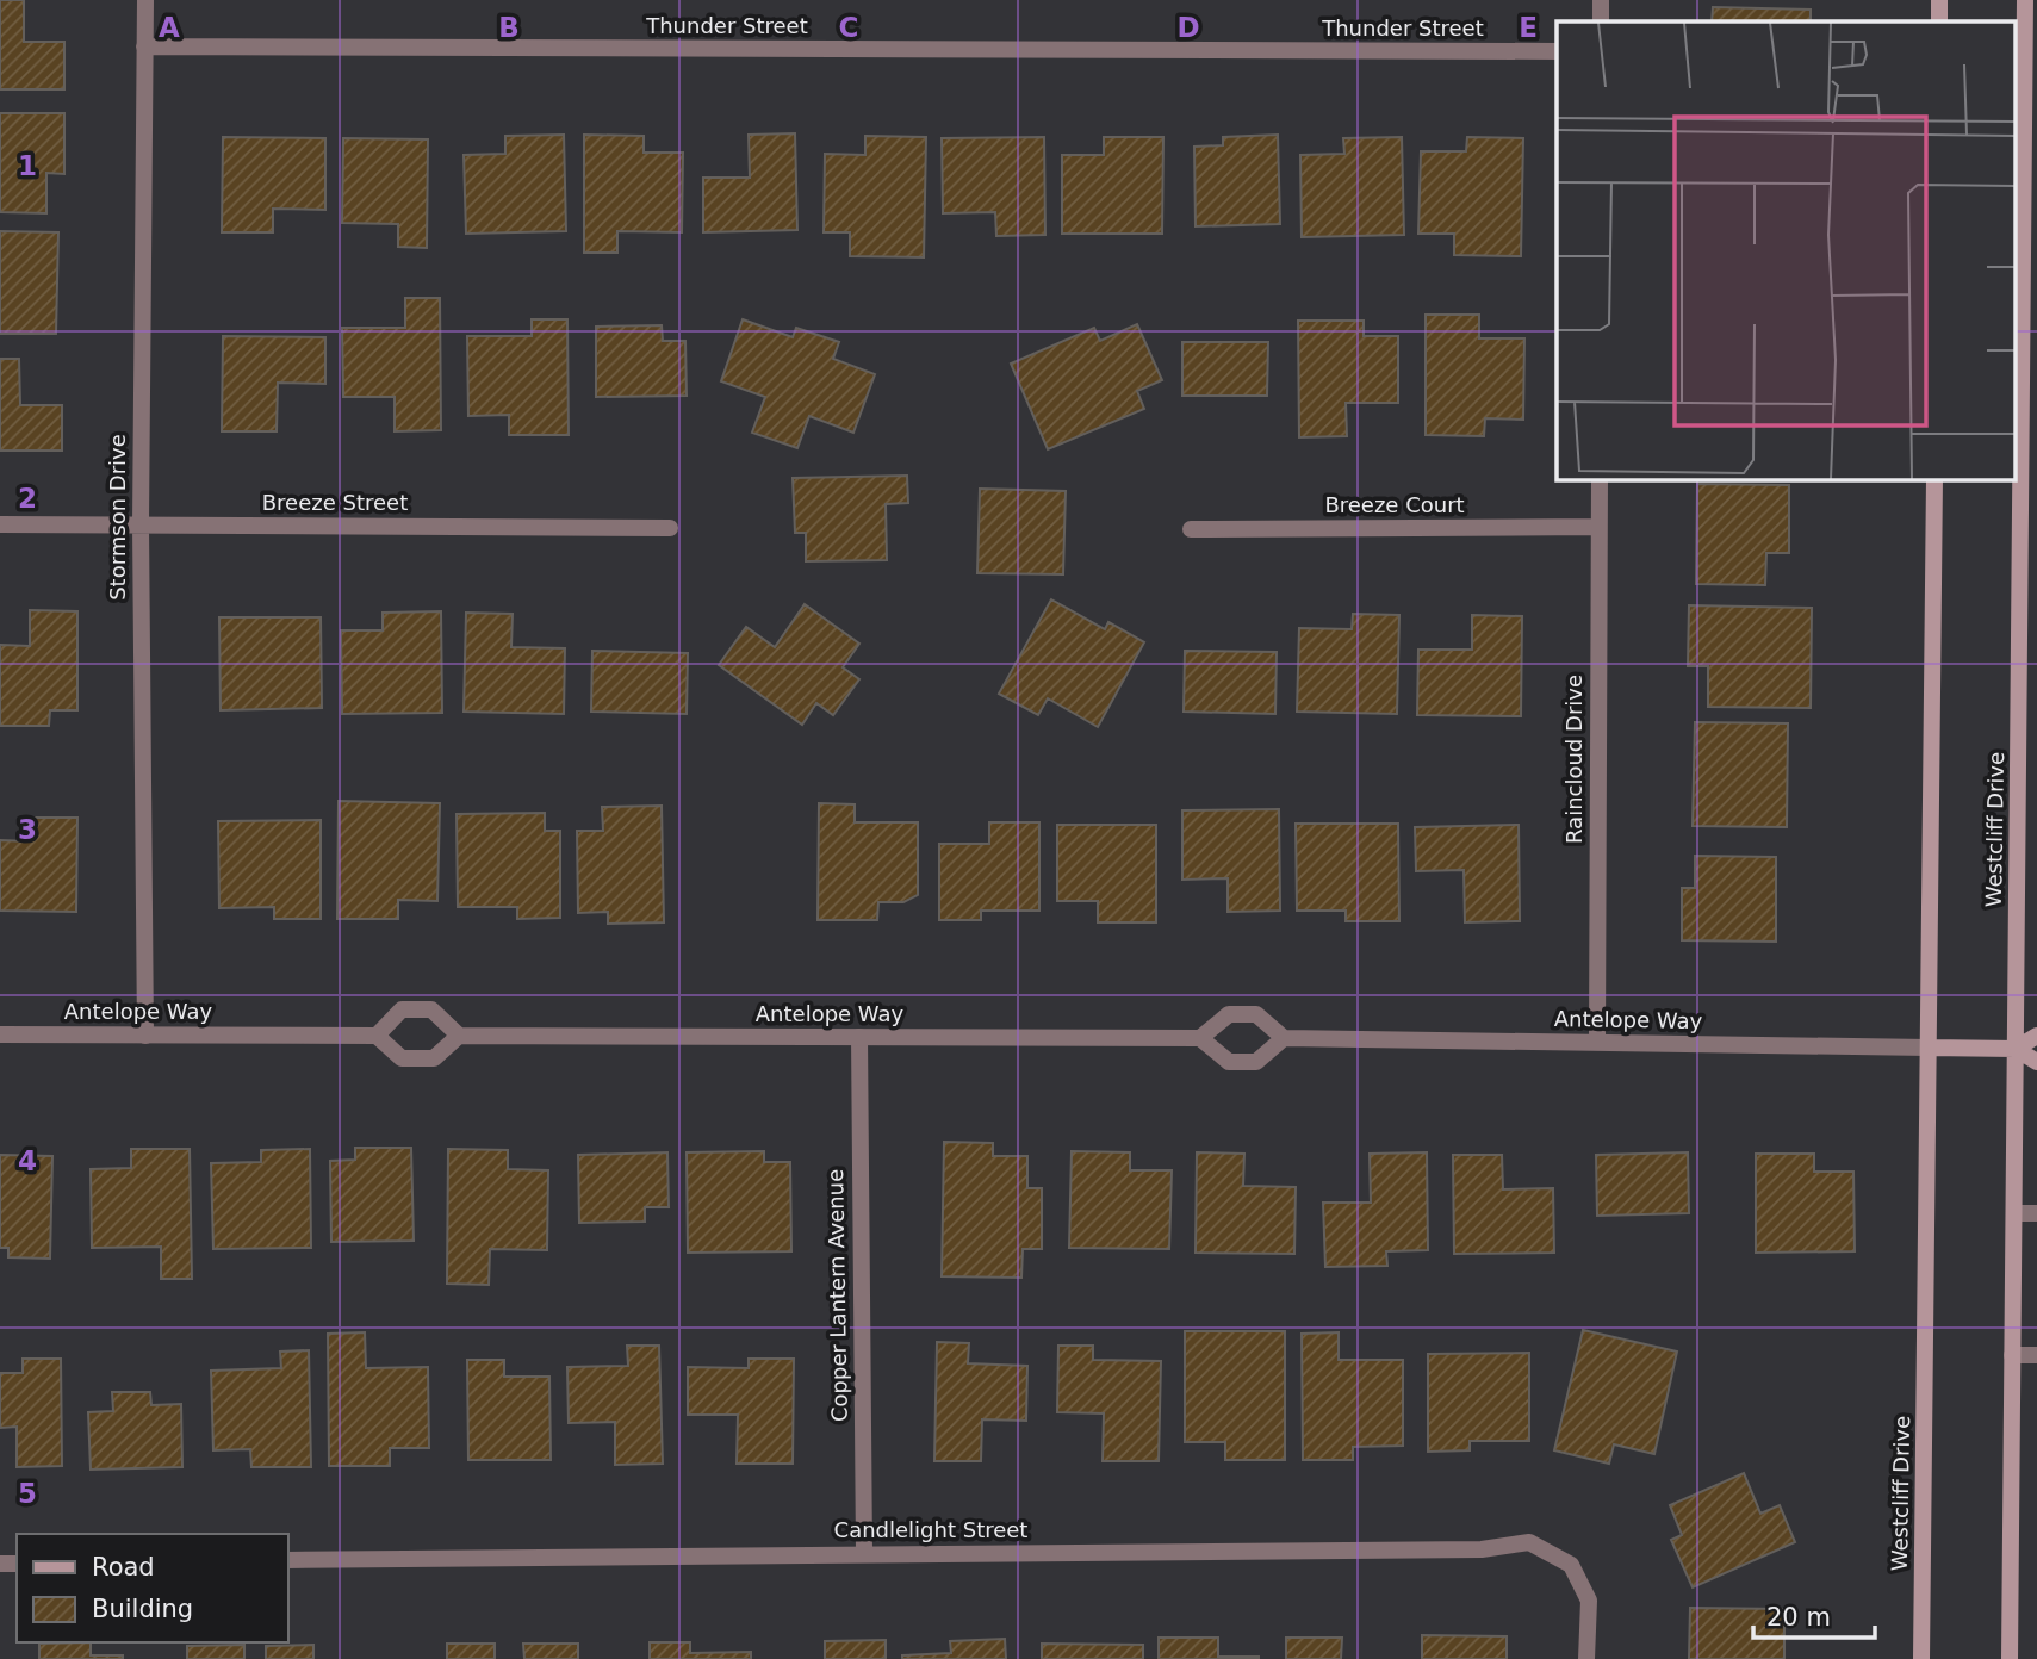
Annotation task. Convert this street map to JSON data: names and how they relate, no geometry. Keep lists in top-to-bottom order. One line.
{"streets":{"main road":["Westcliff Drive","Antelope Way"],"street":["Thunder Street","Breeze Street","Breeze Court","Stormson Drive","Raincloud Drive","Copper Lantern Avenue","Candlelight Street"]},"crossings":[["Thunder Street","Stormson Drive"],["Breeze Street","Stormson Drive"],["Breeze Court","Raincloud Drive"],["Stormson Drive","Antelope Way"],["Raincloud Drive","Antelope Way"],["Westcliff Drive","Antelope Way"],["Antelope Way","Copper Lantern Avenue"],["Copper Lantern Avenue","Candlelight Street"]],"legend":["Road","Building"],"scale_bar":"20 m","grid":{"columns":["A","B","C","D","E"],"rows":["1","2","3","4","5"]}}
